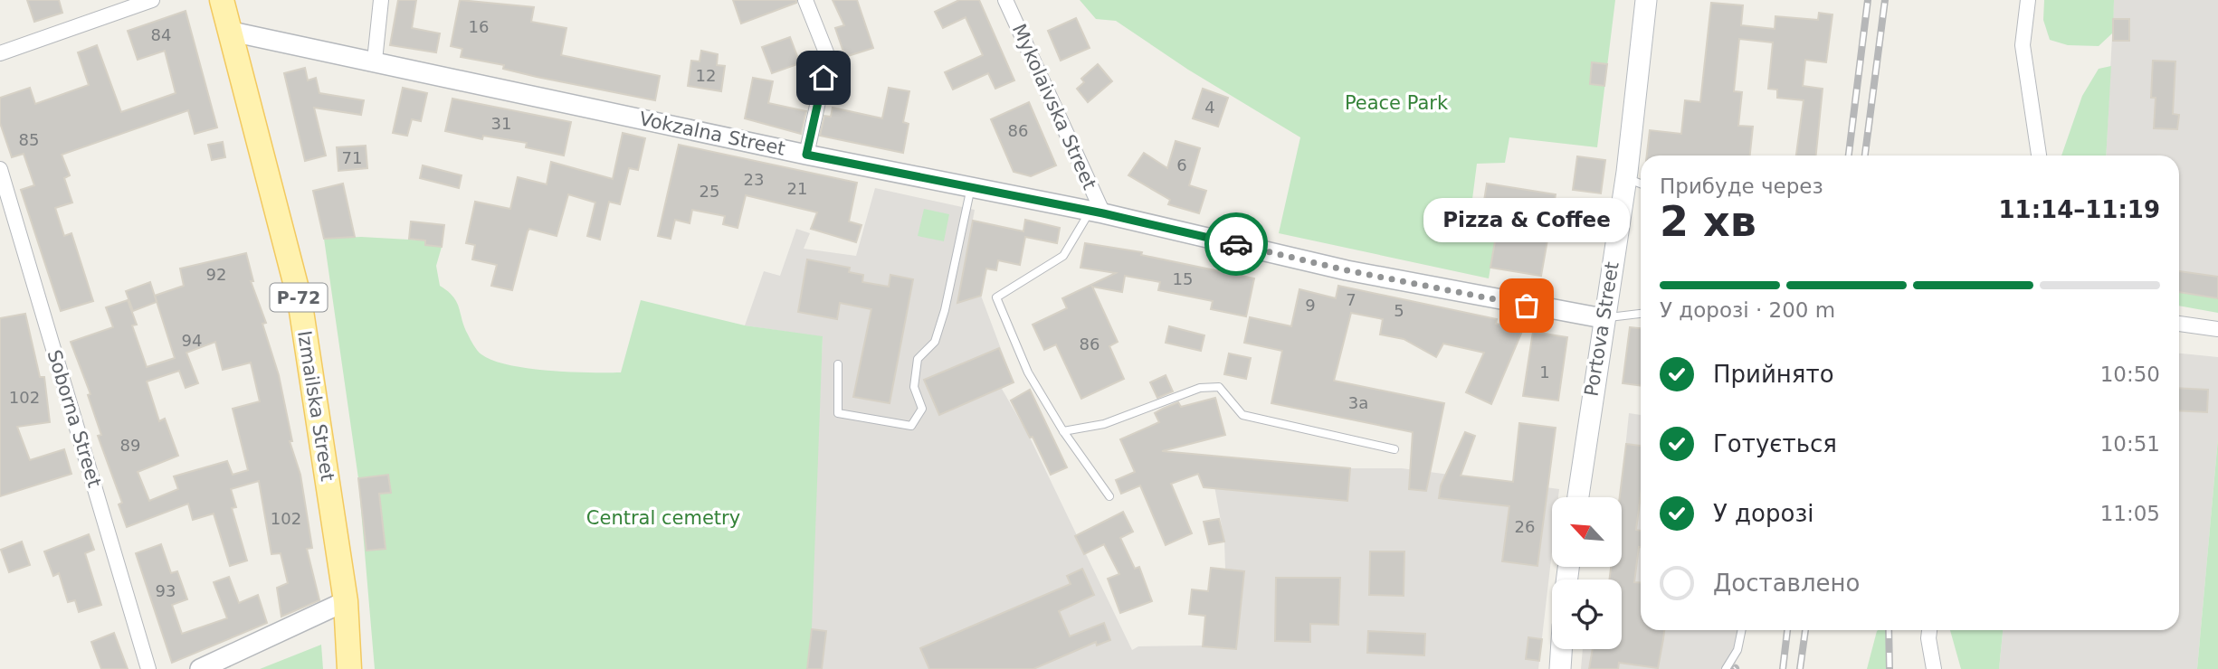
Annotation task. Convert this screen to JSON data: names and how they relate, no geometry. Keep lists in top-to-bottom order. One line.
{"streets":{"main road":["Р-72","Portova Street","Izmailska Street"],"street":["Mykolaivska Street","Vokzalna Street","Soborna Street"]},"crossings":[["Mykolaivska Street","Vokzalna Street"],["Vokzalna Street","Portova Street"],["Vokzalna Street","Izmailska Street"]],"parks":["Peace Park","Central cemetry"],"places":["Pizza & Coffee"],"house_numbers":["16","84","12","4","31","86","85","71","6","23","21","25","92","15","7","9","5","94","86","1","102","3а","89","102","26","93"],"north":"top left","page":{"heading":["2 хв","Прибуде через","11:14–11:19"],"bubble":"Pizza & Coffee","bar":"У дорозі · 200 m","list":[["Прийнято","10:50"],["Готується","10:51"],["У дорозі","11:05"],"Доставлено"]}}
